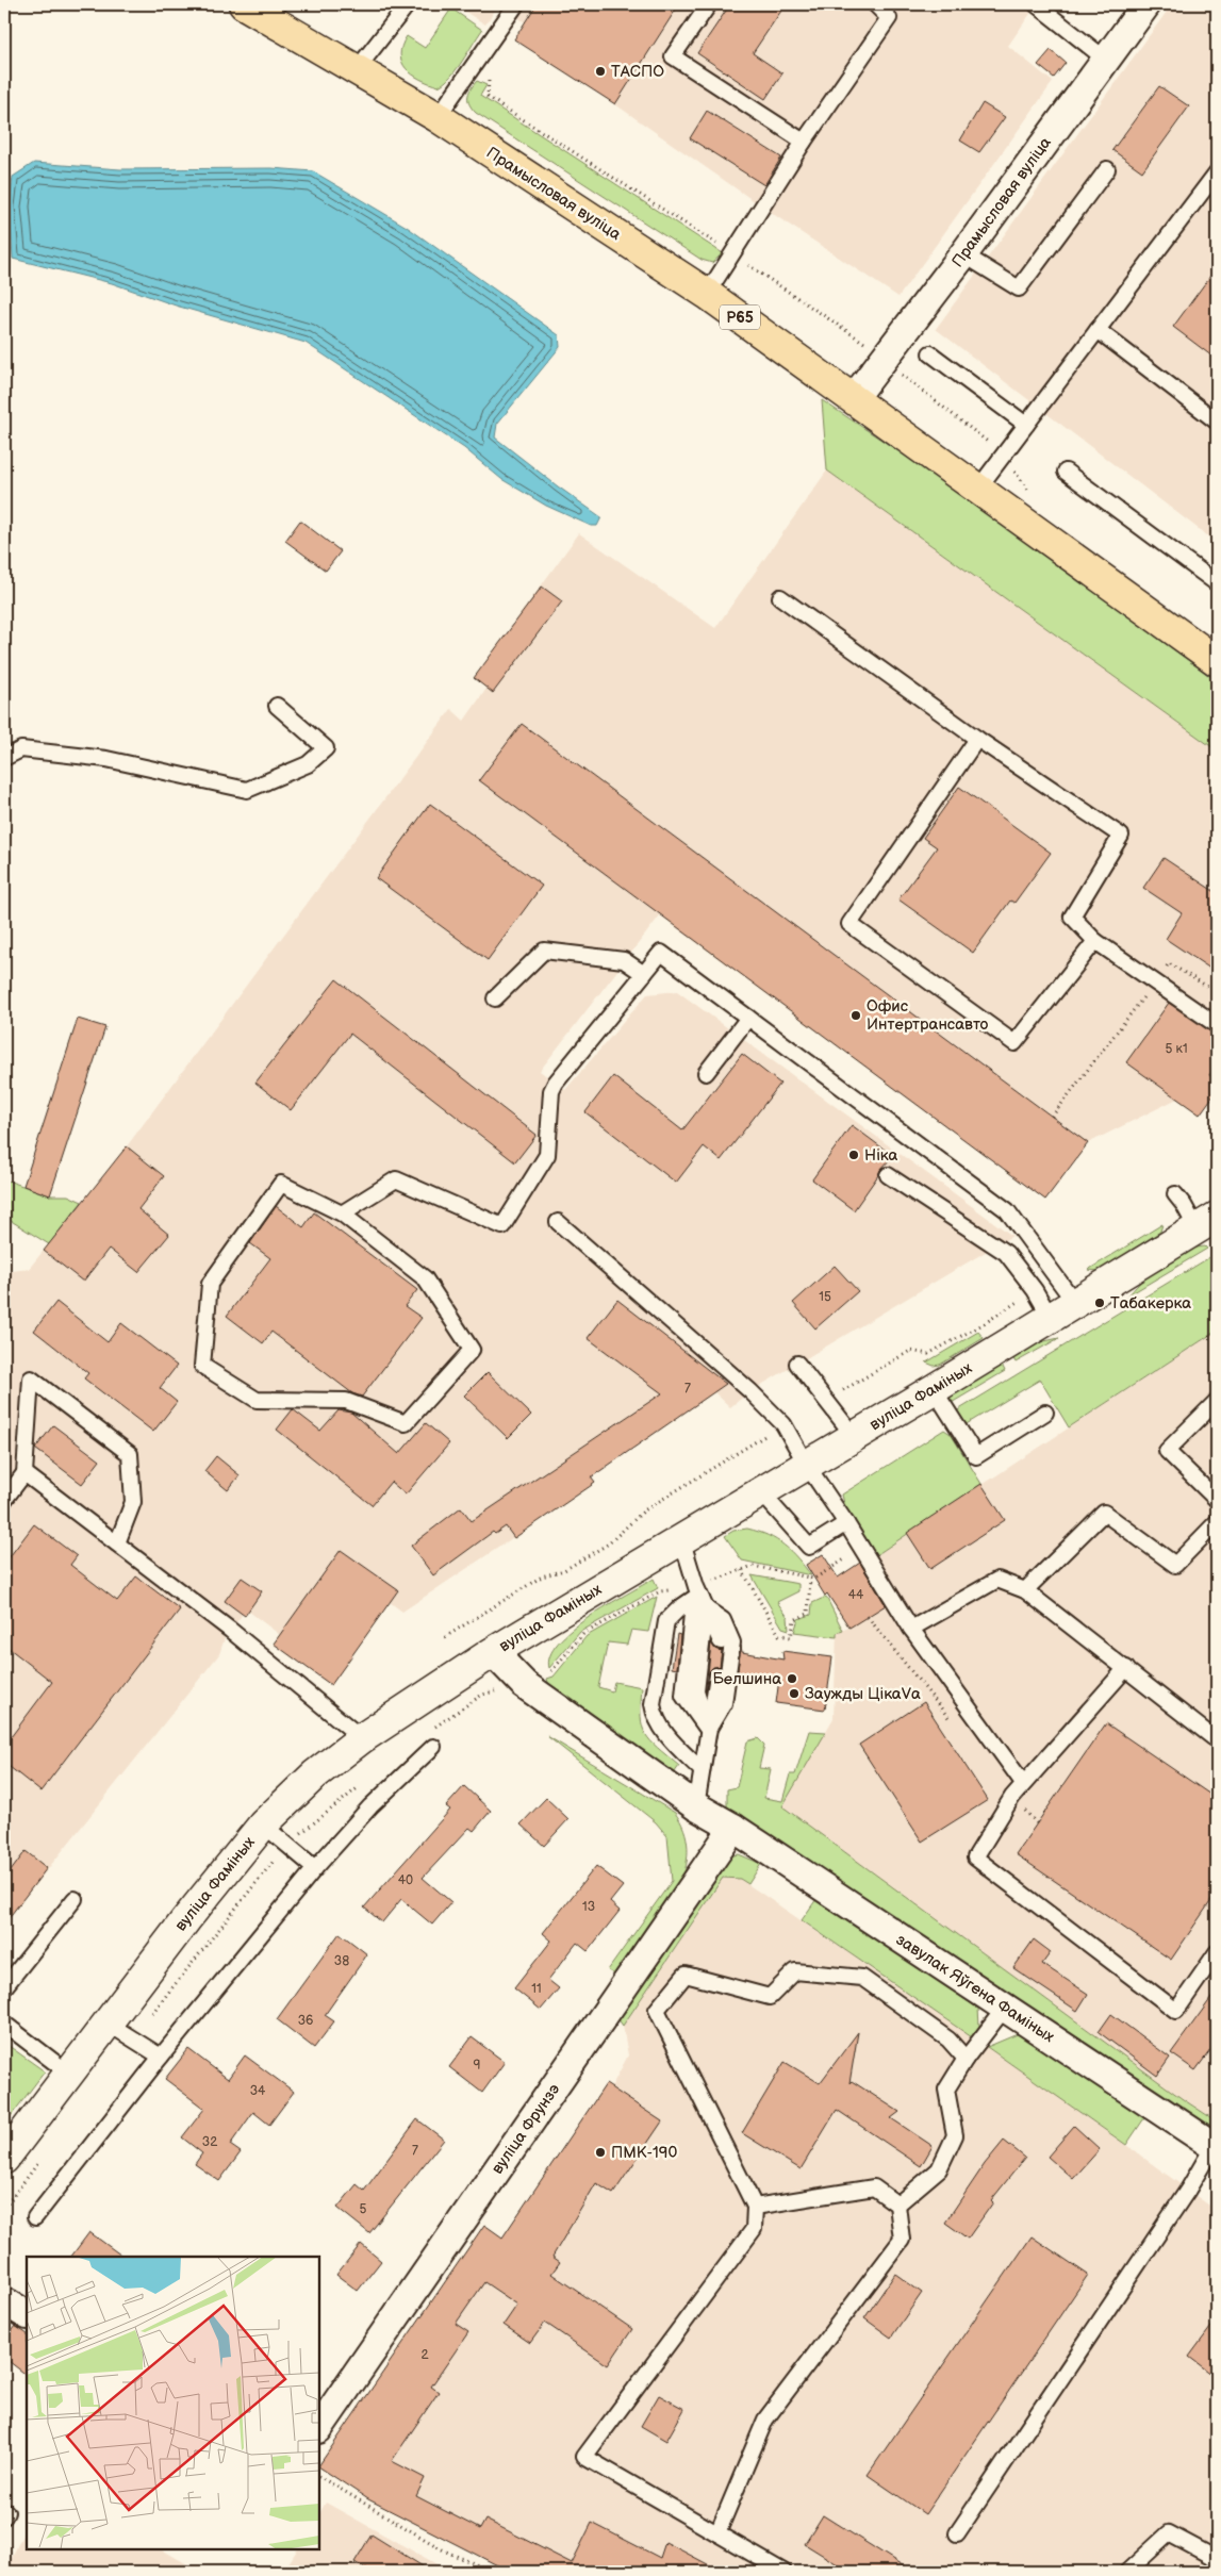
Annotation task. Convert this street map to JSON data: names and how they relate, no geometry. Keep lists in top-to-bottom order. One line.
{"streets":{"main road":["Прамысловая вуліца","Р65","вуліца Фаміных"],"street":["завулак Яўгена Фаміных","вуліца Фрунзэ"]},"crossings":[["вуліца Фаміных","завулак Яўгена Фаміных"],["завулак Яўгена Фаміных","вуліца Фрунзэ"]],"places":["ТАСПО","Офис Интертрансавто","Ніка","Табакерка","Белшина","Заужды ЦікаVа","ПМК-190"],"house_numbers":["5 к1","15","7","44","40","13","38","11","36","9","34","32","7","5","2"]}
